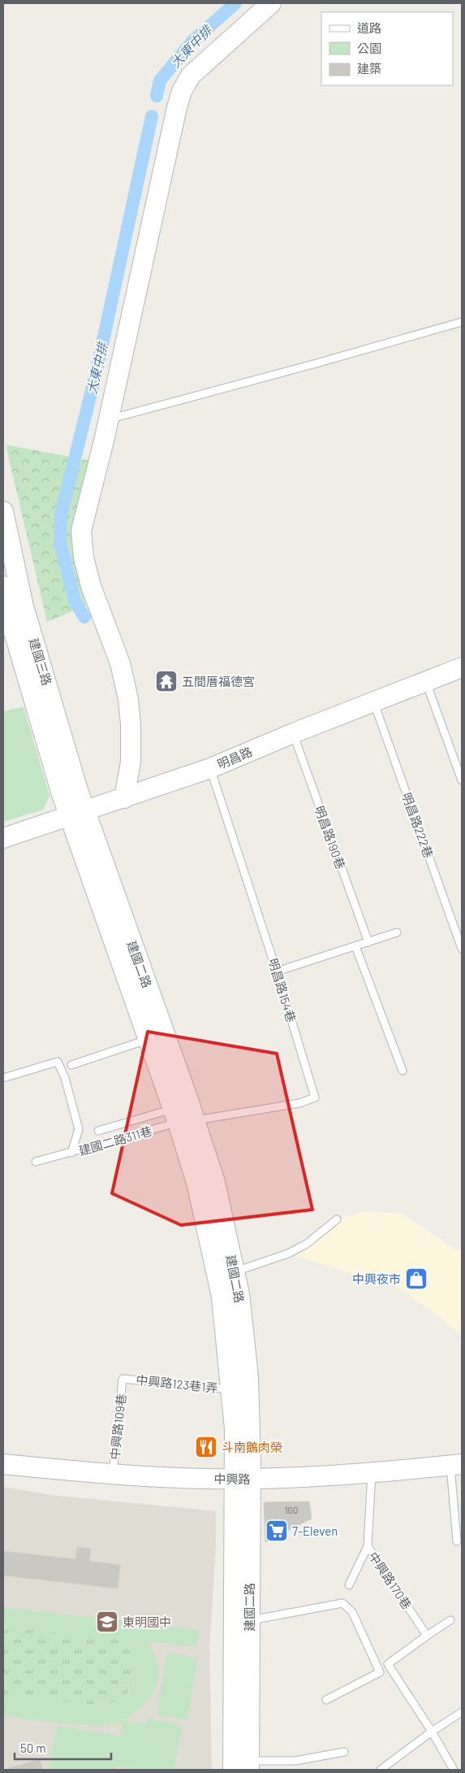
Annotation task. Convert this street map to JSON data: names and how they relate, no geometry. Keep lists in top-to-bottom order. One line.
{"streets":{"street":["建國三路","明昌路","建國二路","中興路"],"lane":["明昌路222巷","明昌路190巷","明昌路154巷","建國二路311巷","中興路123巷1弄","中興路109巷","中興路170巷"]},"crossings":[["建國三路","明昌路"],["建國三路","建國二路"],["明昌路","明昌路222巷"],["明昌路","明昌路190巷"],["明昌路","建國二路"],["明昌路","明昌路154巷"],["建國二路","明昌路154巷"],["建國二路","建國二路311巷"],["建國二路","中興路123巷1弄"],["建國二路","中興路"],["明昌路154巷","建國二路311巷"],["中興路123巷1弄","中興路109巷"],["中興路109巷","中興路"],["中興路","中興路170巷"]],"water":["大東中排"],"places":{"temple":["五間厝福德宮"],"shop":["中興夜市"],"restaurant":["斗南鵝肉榮"],"supermarket":["7-Eleven"],"school or university":["東明國中"]},"house_numbers":["160"],"legend":["道路","公園","建築"],"scale_bar":"50 m"}
